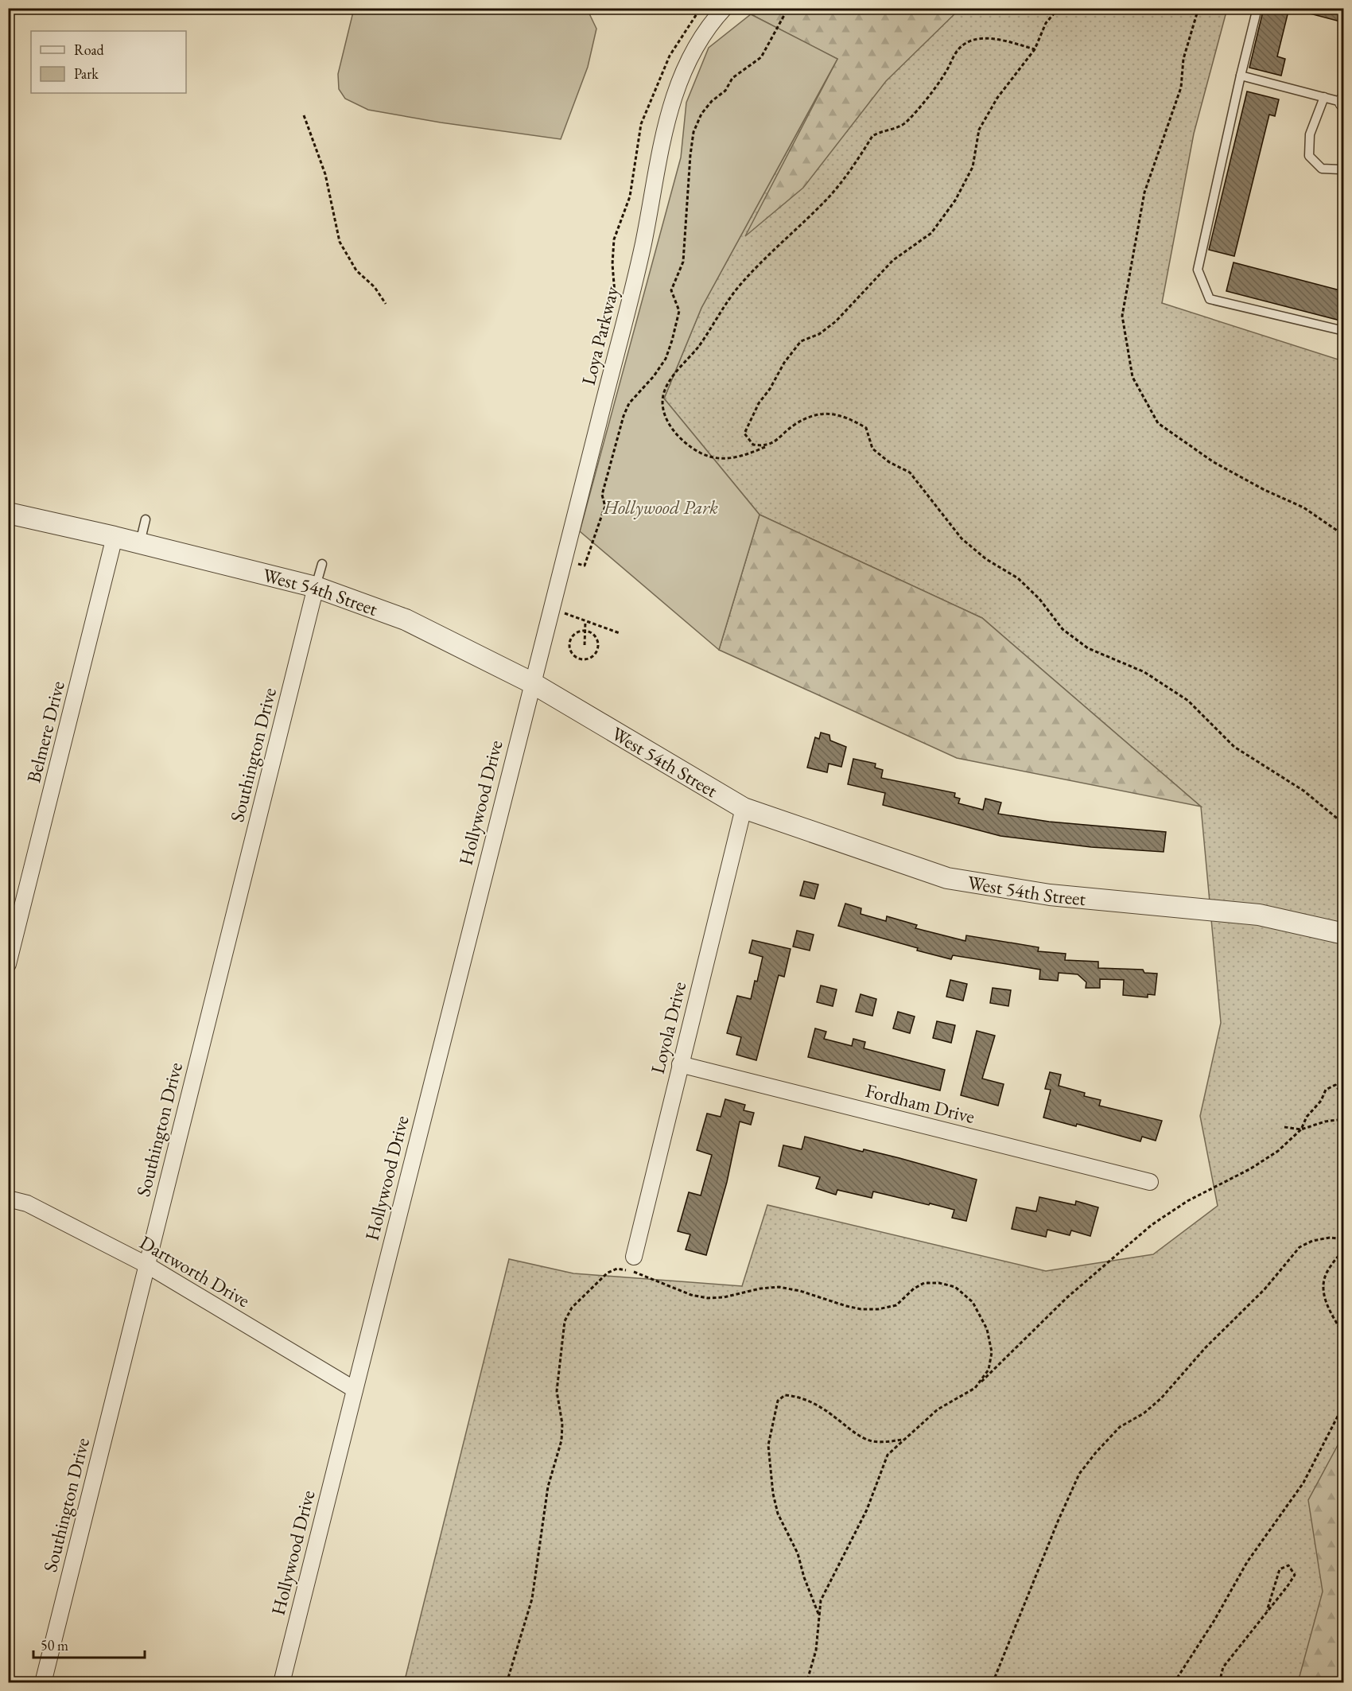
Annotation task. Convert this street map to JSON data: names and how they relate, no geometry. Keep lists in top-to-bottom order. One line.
{"streets":{"street":["Loya Parkway","West 54th Street","Belmere Drive","Southington Drive","Hollywood Drive","Loyola Drive","Fordham Drive","Dartworth Drive"]},"crossings":[["Loya Parkway","West 54th Street"],["Loya Parkway","Hollywood Drive"],["West 54th Street","Belmere Drive"],["West 54th Street","Southington Drive"],["West 54th Street","Hollywood Drive"],["West 54th Street","Loyola Drive"],["Southington Drive","Dartworth Drive"],["Hollywood Drive","Dartworth Drive"],["Loyola Drive","Fordham Drive"]],"parks":["Hollywood Park"],"legend":["Road","Park"],"scale_bar":"50 m"}
